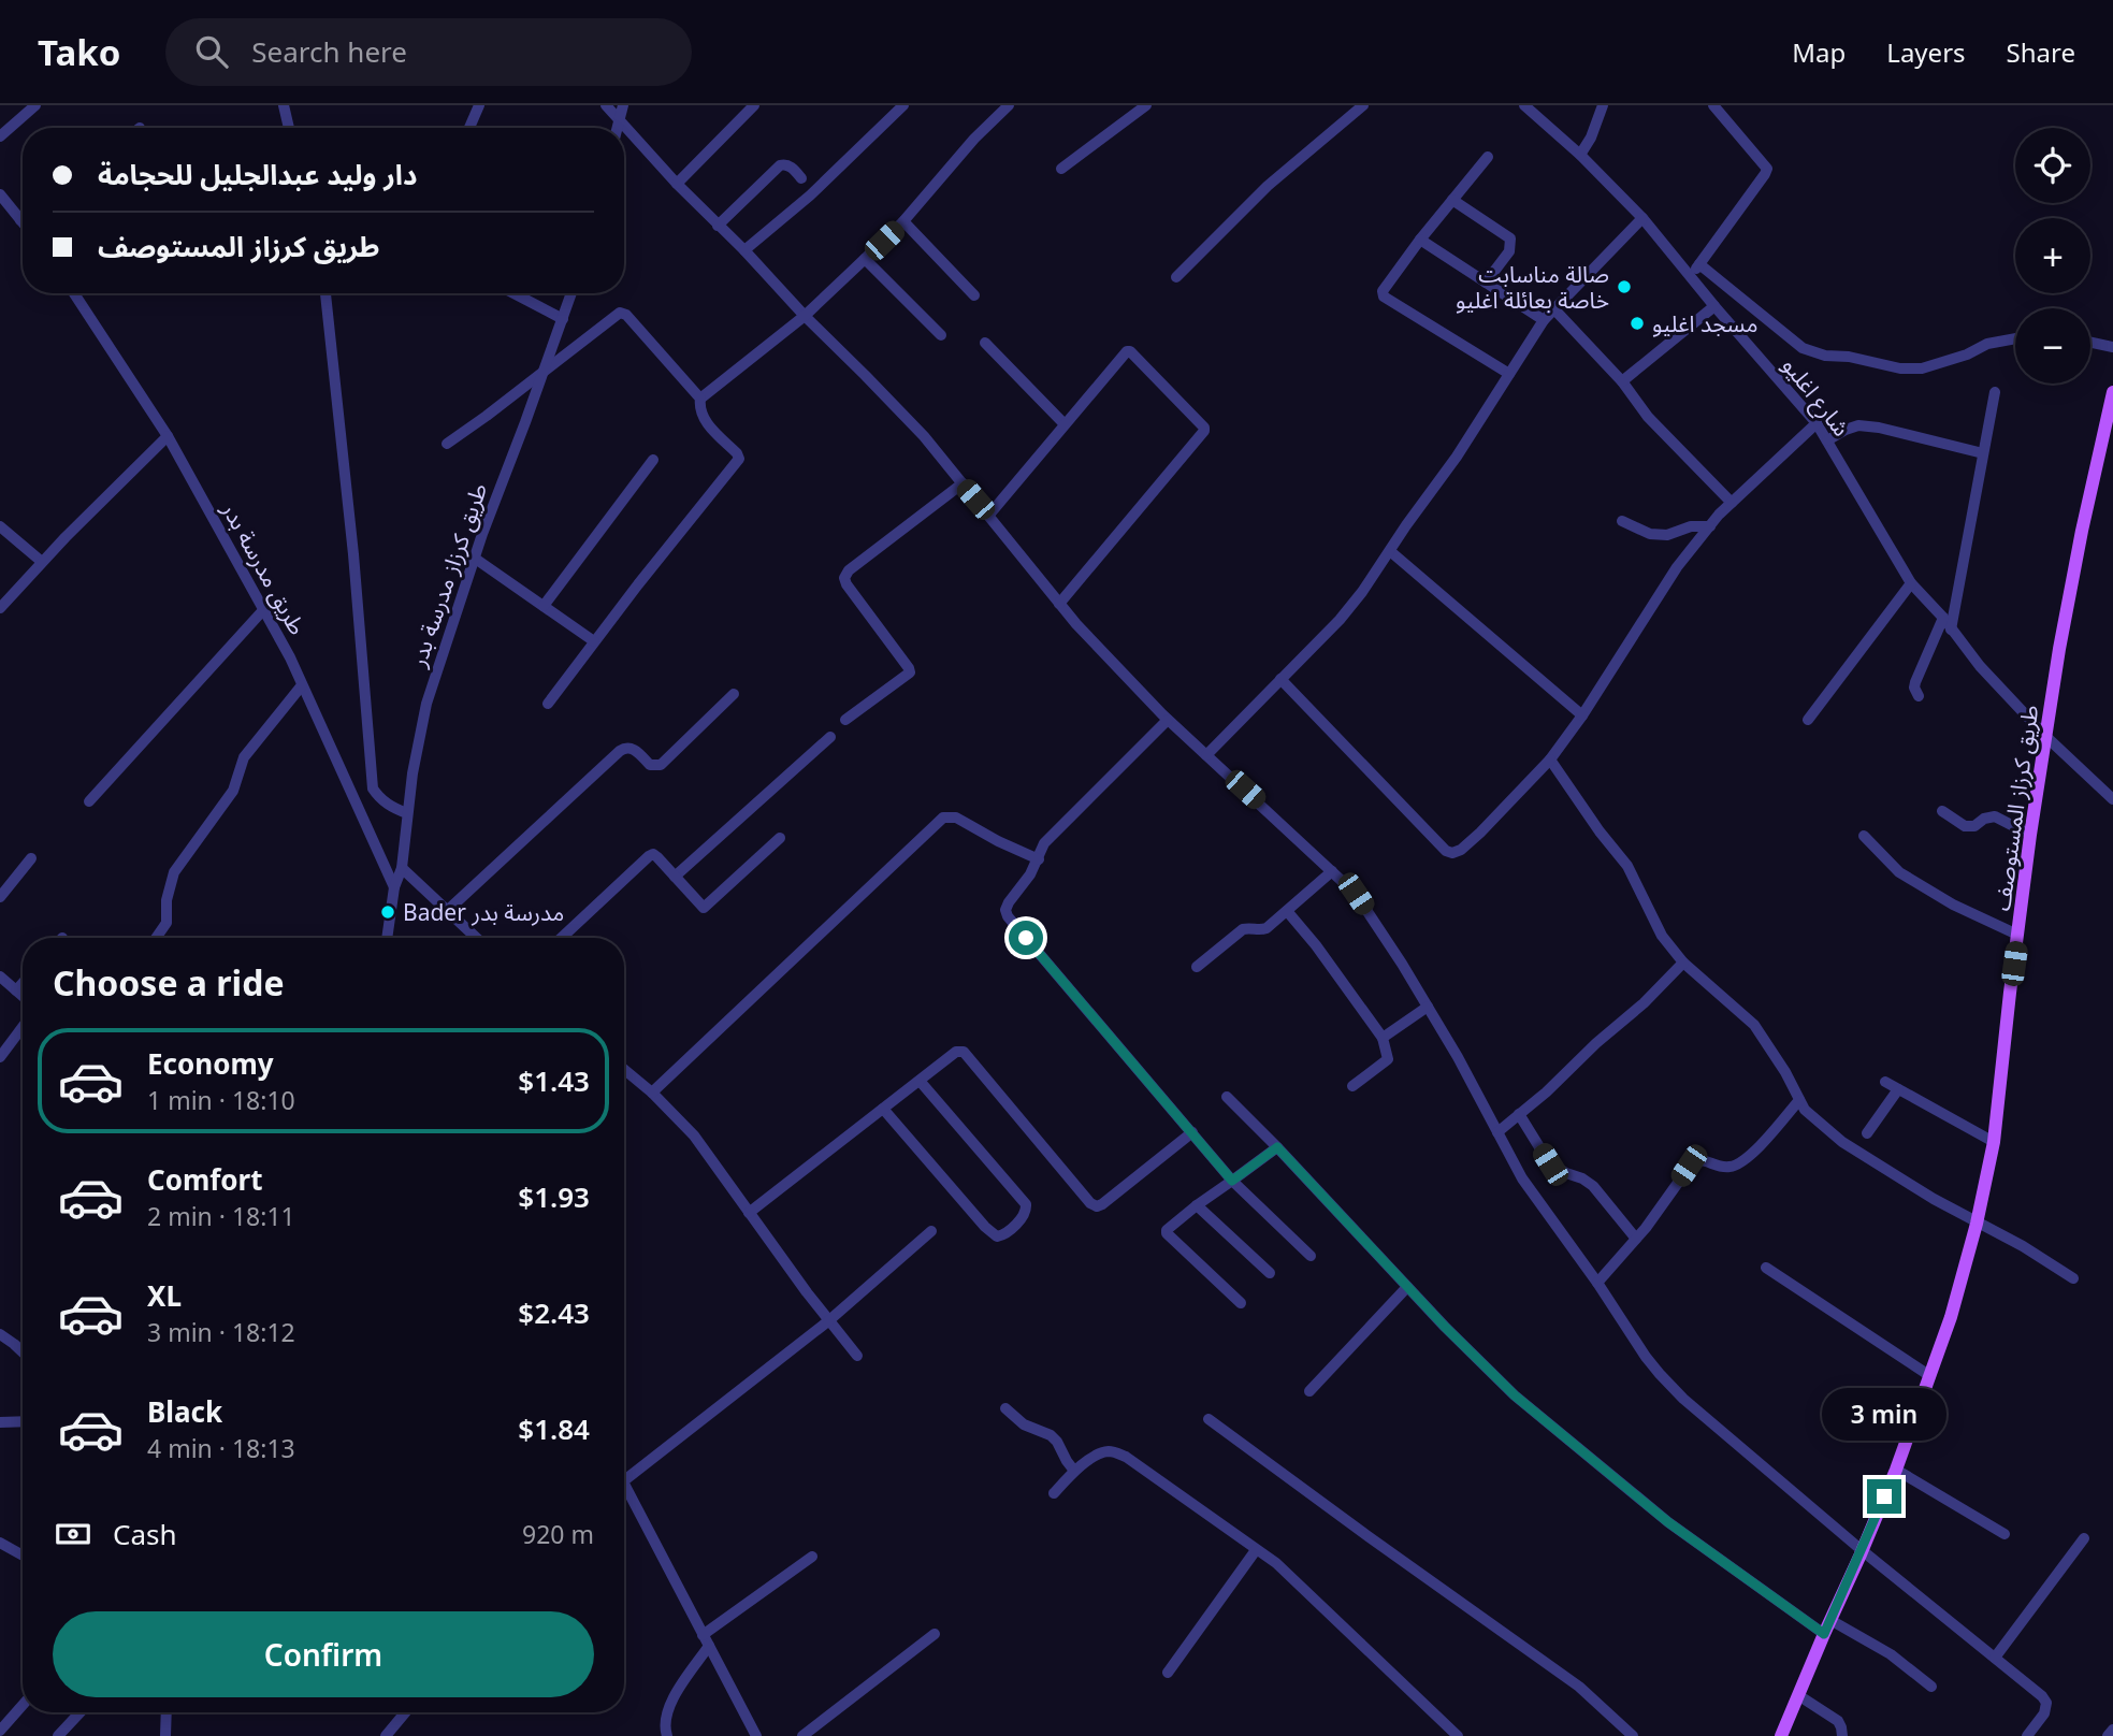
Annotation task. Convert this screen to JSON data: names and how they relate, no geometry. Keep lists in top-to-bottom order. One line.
{"streets":{"main road":["طريق كرزاز المستوصف"],"street":["شارع اغليو","طريق مدرسة بدر","طريق كرزاز مدرسة بدر"]},"crossings":[["شارع اغليو","طريق كرزاز المستوصف"],["طريق مدرسة بدر","طريق كرزاز مدرسة بدر"]],"places":["صالة مناسابت خاصة بعائلة اغليو","مسجد اغليو","Bader مدرسة بدر"],"page":{"header":"Tako","search":"Search here","nav":["Map","Layers","Share"],"map_buttons":["+","−"],"banner":["دار وليد عبدالجليل للحجامة","طريق كرزاز المستوصف"],"heading":"Choose a ride","list":[{"name":"Economy","note":"1 min · 18:10","value":"$1.43"},{"name":"Comfort","note":"2 min · 18:11","value":"$1.93"},{"name":"XL","note":"3 min · 18:12","value":"$2.43"},{"name":"Black","note":"4 min · 18:13","value":"$1.84"}],"bubble":"3 min","pay":["Cash","920 m"],"buttons":"Confirm"}}
